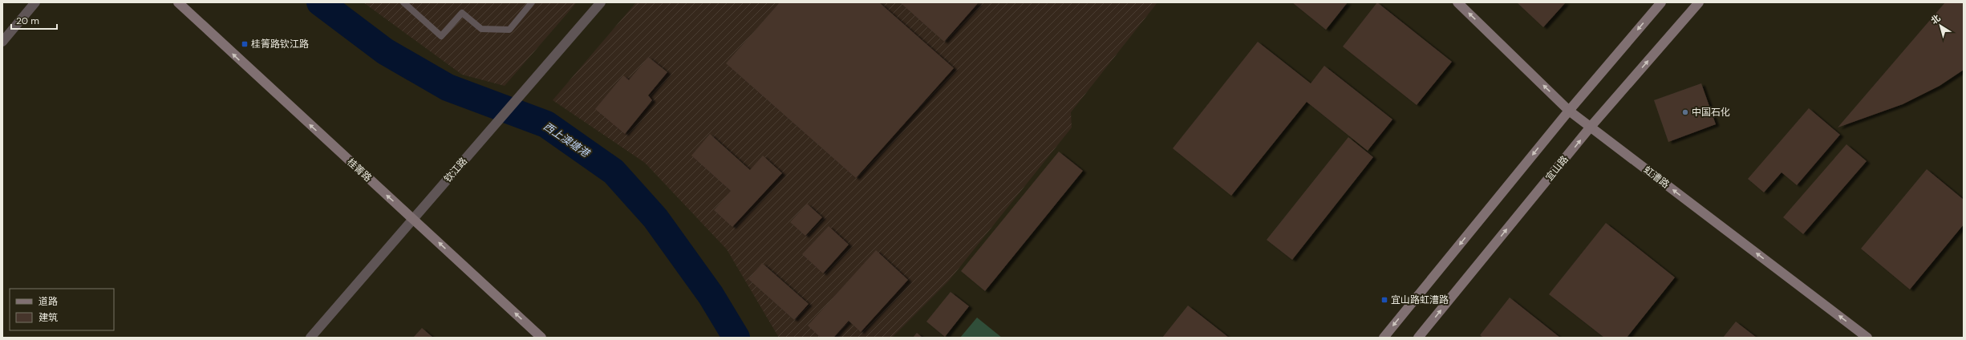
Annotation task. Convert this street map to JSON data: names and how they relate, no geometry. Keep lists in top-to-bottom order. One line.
{"streets":{"main road":["宜山路","桂箐路","虹漕路"],"street":["钦江路"]},"crossings":[["宜山路","虹漕路"],["桂箐路","钦江路"]],"one_way":["桂箐路","虹漕路"],"water":["西上澳塘港"],"places":{"transit":["桂箐路钦江路","宜山路虹漕路"],"other":["中国石化"]},"legend":["道路","建筑"],"scale_bar":"20 m","north":"top left"}
